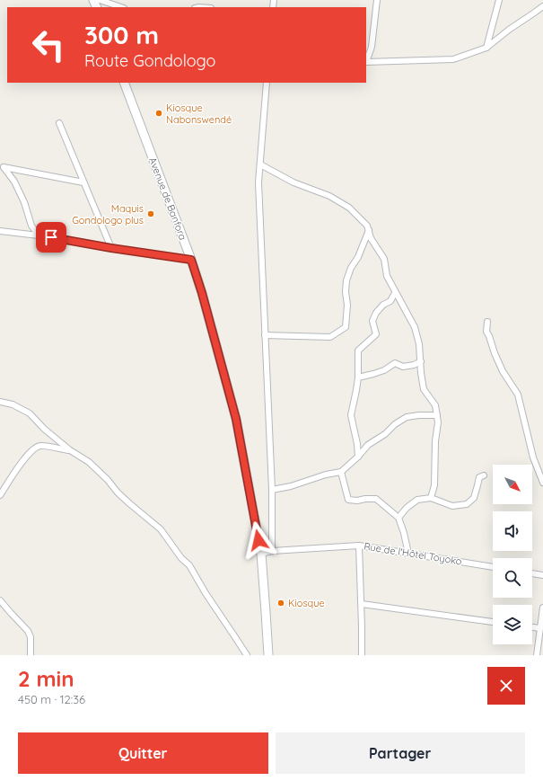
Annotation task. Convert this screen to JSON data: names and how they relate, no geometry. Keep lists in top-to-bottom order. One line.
{"streets":{"main road":["Avenue de Banfora"],"street":["Rue de l'Hôtel Toyoko"]},"crossings":[["Avenue de Banfora","Rue de l'Hôtel Toyoko"]],"places":["Kiosque Nabonswendé","Maquis Gondologo plus","Kiosque"],"north":"bottom right","page":{"turn":["300 m","Route Gondologo"],"heading":["2 min","450 m · 12:36"],"buttons":["Quitter","Partager"]}}
